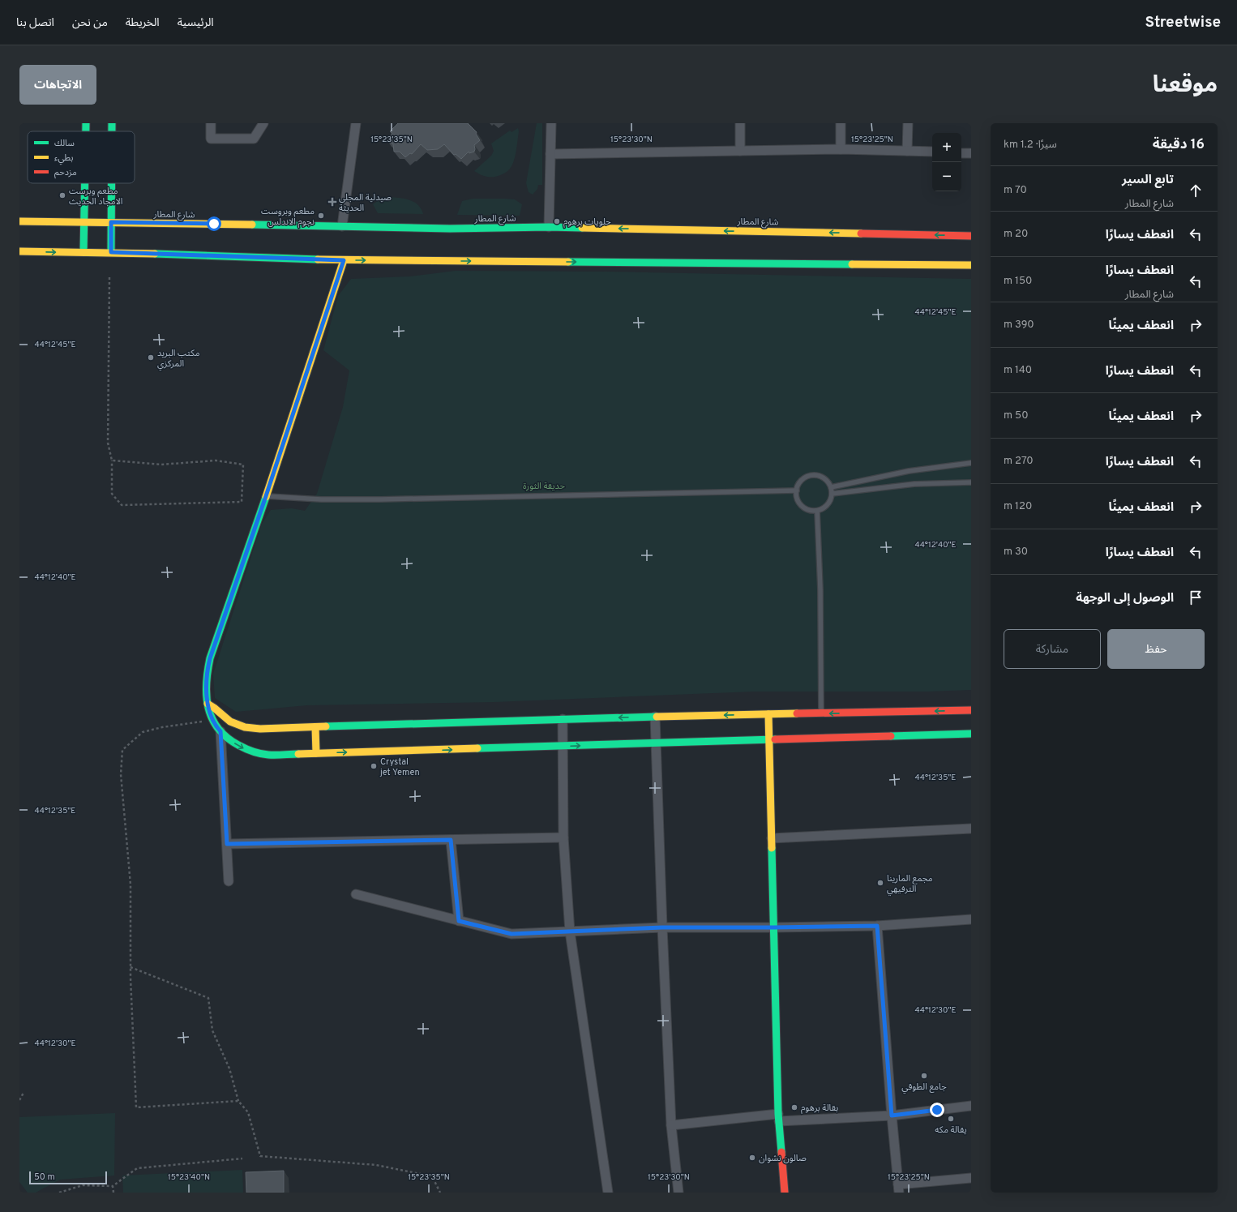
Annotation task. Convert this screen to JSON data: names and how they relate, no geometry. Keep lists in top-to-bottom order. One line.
{"streets":{"street":["شارع المطار"]},"parks":["حديقة الثورة"],"places":{"other":["مطعم وبرست الامجاد الحديث","مطعم وبروست نجوم الاندلس","حلويات برهوم","مكتب البريد المركزي","Crystal jet Yemen","مجمع المارينا الترفيهي","جامع الطوقي","بقالة برهوم","يقالة مكه","صالون نشوان"],"health":["صيدلية المجلي الحديثة"]},"legend":["سالك","بطيء","مزدحم"],"scale_bar":"50 m","page":{"header":"Streetwise","nav":["الرئيسية","الخريطة","من نحن","اتصل بنا"],"title":"موقعنا","buttons":["الاتجاهات",["حفظ","مشاركة"]],"heading":["16 دقيقة","سيرًا · 1.2 km"],"map_buttons":["+","−"],"list":[["تابع السير","شارع المطار","70 m"],["انعطف يسارًا","20 m"],["انعطف يسارًا","شارع المطار","150 m"],["انعطف يمينًا","390 m"],["انعطف يسارًا","140 m"],["انعطف يمينًا","50 m"],["انعطف يسارًا","270 m"],["انعطف يمينًا","120 m"],["انعطف يسارًا","30 m"],"الوصول إلى الوجهة"],"scale":"50 m"},"coordinates":["15°23'35\"N","15°23'30\"N","15°23'25\"N","44°12'45\"E","44°12'40\"E","44°12'35\"E","44°12'30\"E","15°23'40\"N"]}
